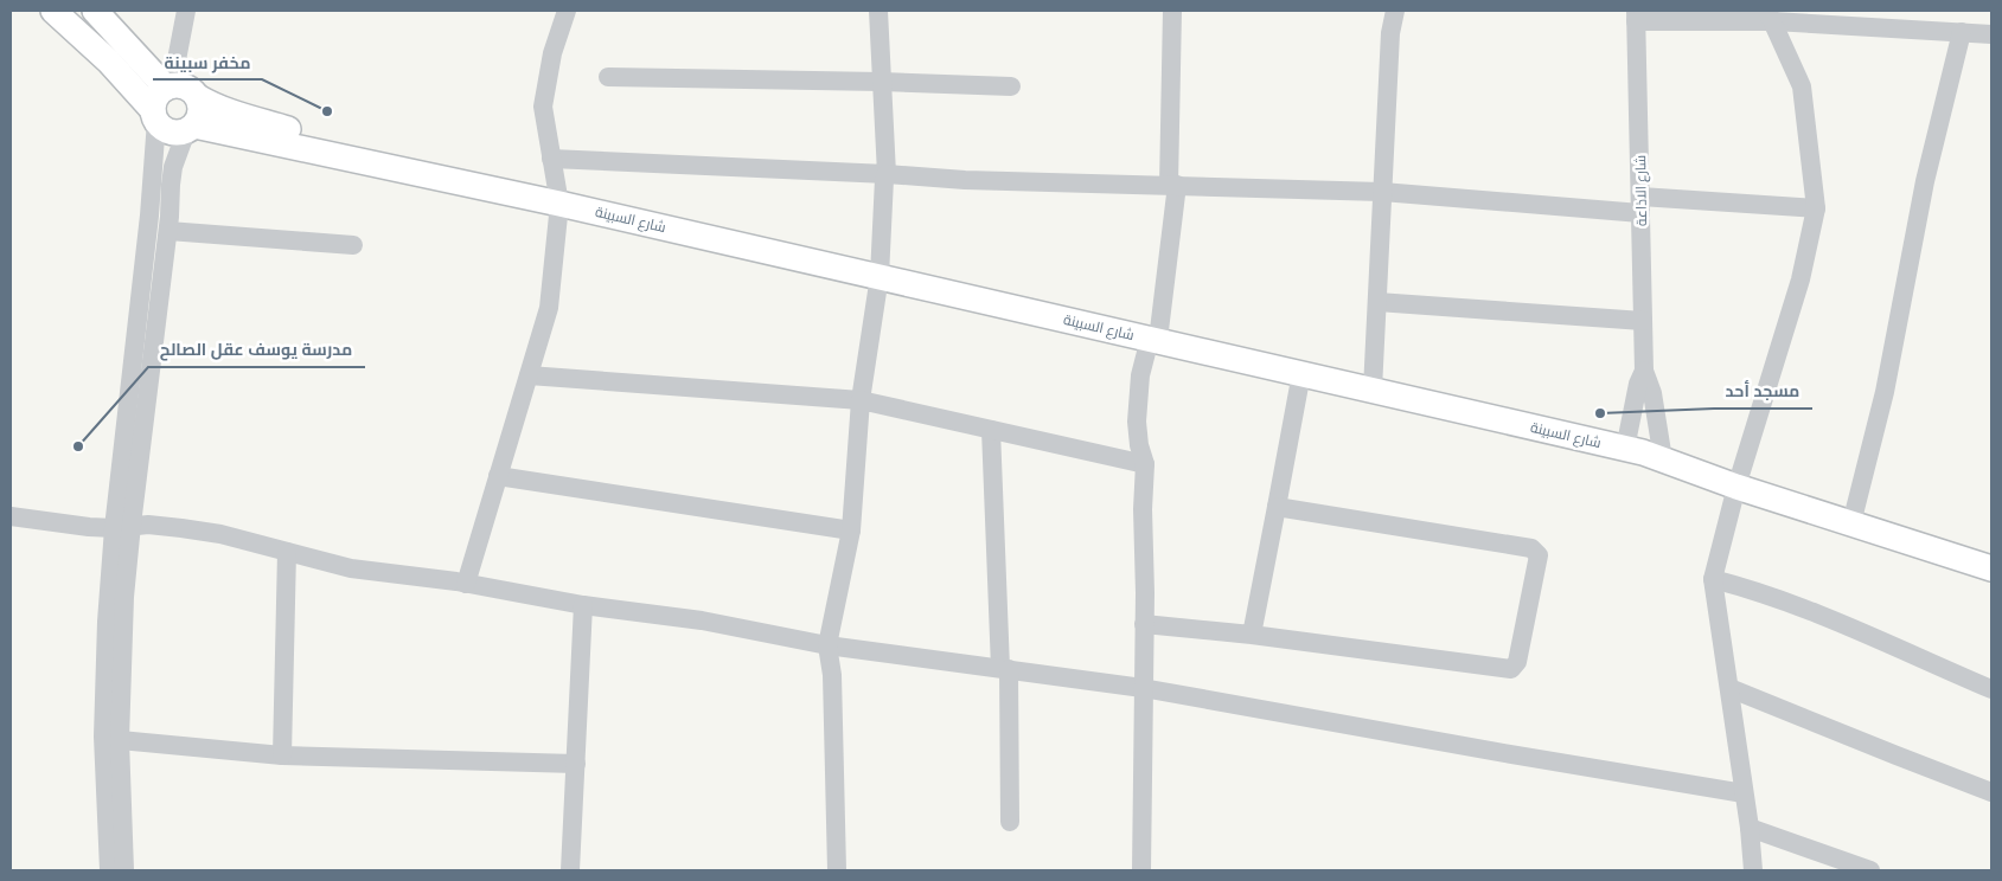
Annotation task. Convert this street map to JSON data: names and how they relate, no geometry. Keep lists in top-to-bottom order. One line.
{"streets":{"main road":["شارع السبينة"],"street":["شارع الاذاعة"]},"crossings":[["شارع الاذاعة","شارع السبينة"]],"places":["مخفر سبينة","مسجد أحد","مدرسة يوسف عقل الصالح"]}
